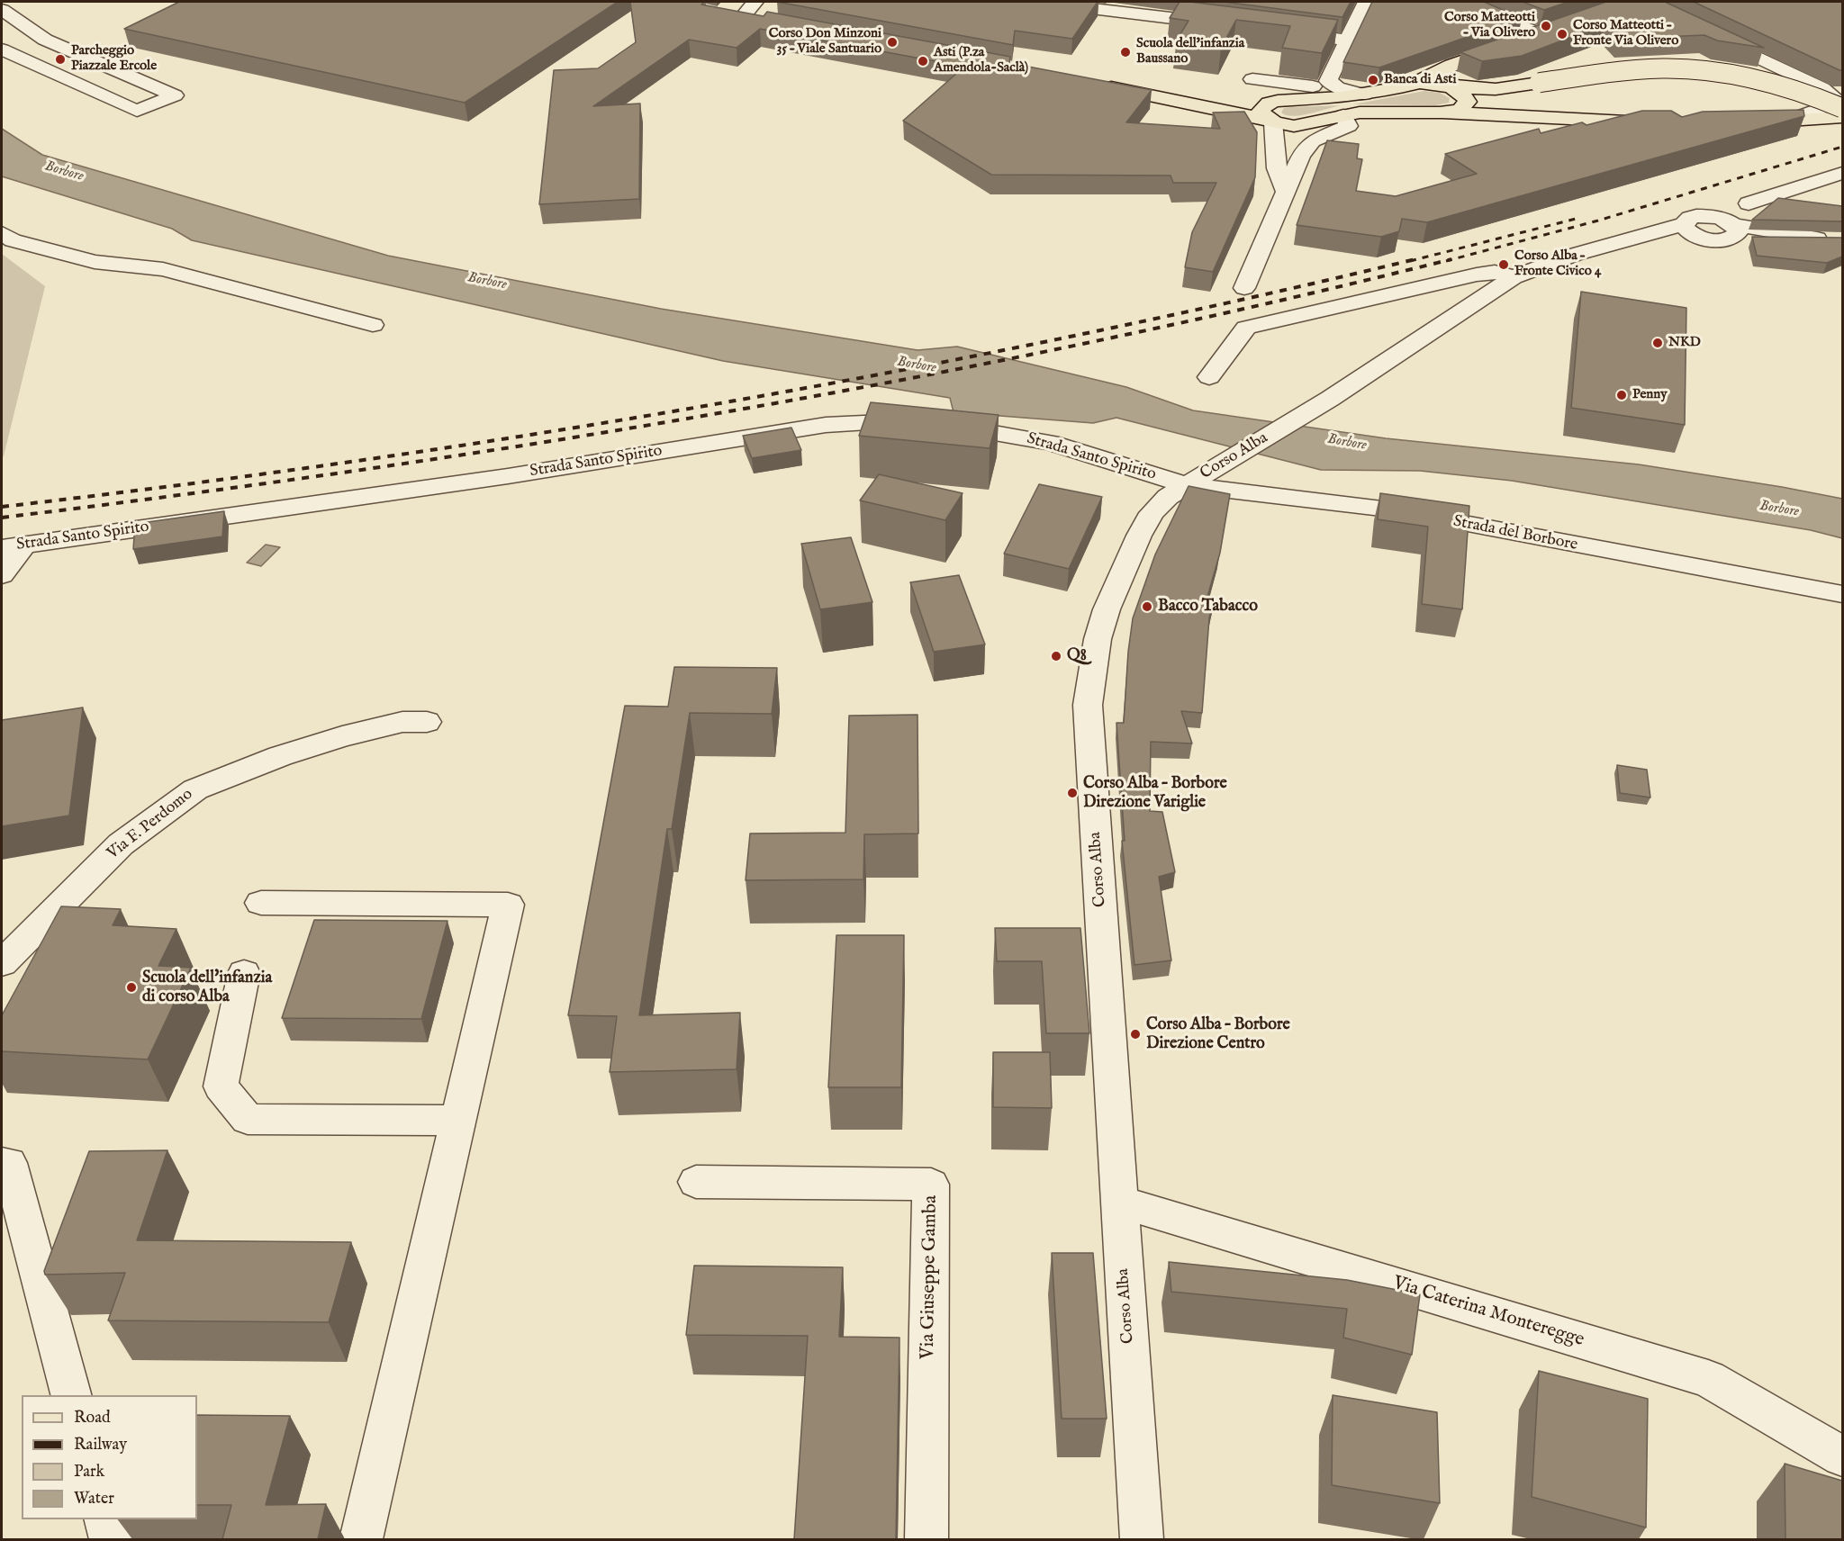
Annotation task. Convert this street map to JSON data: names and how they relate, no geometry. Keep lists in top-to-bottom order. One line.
{"streets":{"street":["Corso Alba","Strada Santo Spirito","Strada del Borbore","Via F. Perdomo","Via Giuseppe Gamba","Via Caterina Monteregge"]},"crossings":[["Corso Alba","Strada Santo Spirito"],["Corso Alba","Strada del Borbore"],["Corso Alba","Via Caterina Monteregge"],["Strada Santo Spirito","Strada del Borbore"]],"water":["Borbore"],"places":["Corso Matteotti – Via Olivero","Corso Matteotti – Fronte Via Olivero","Corso Don Minzoni 35 – Viale Santuario","Scuola dell'infanzia Baussano","Parcheggio Piazzale Ercole","Asti (P.za Amendola-Saclà)","Banca di Asti","Corso Alba – Fronte Civico 4","NKD","Penny","Bacco Tabacco","Q8","Corso Alba – Borbore Direzione Variglie","Scuola dell'infanzia di corso Alba","Corso Alba – Borbore Direzione Centro"],"legend":["Road","Railway","Park","Water"]}
